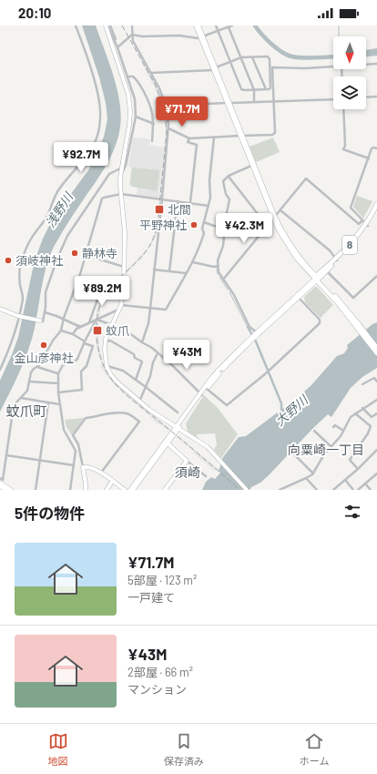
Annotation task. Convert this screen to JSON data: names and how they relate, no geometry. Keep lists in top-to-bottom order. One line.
{"streets":{"main road":["8"]},"districts":["蚊爪町","向粟崎一丁目","須崎"],"water":["浅野川","大野川"],"places":{"transit":["北間","蚊爪"],"other":["平野神社","静林寺","須岐神社","金山彦神社"]},"north":"bottom","page":{"status":"20:10","price":["¥71.7M","¥92.7M","¥42.3M","¥89.2M","¥43M"],"heading":"5件の物件","list":[{"name":"¥71.7M","note":"5部屋 · 123 m² · 一戸建て"},{"name":"¥43M","note":"2部屋 · 66 m² · マンション"}],"tabs":["地図","保存済み","ホーム"]}}
